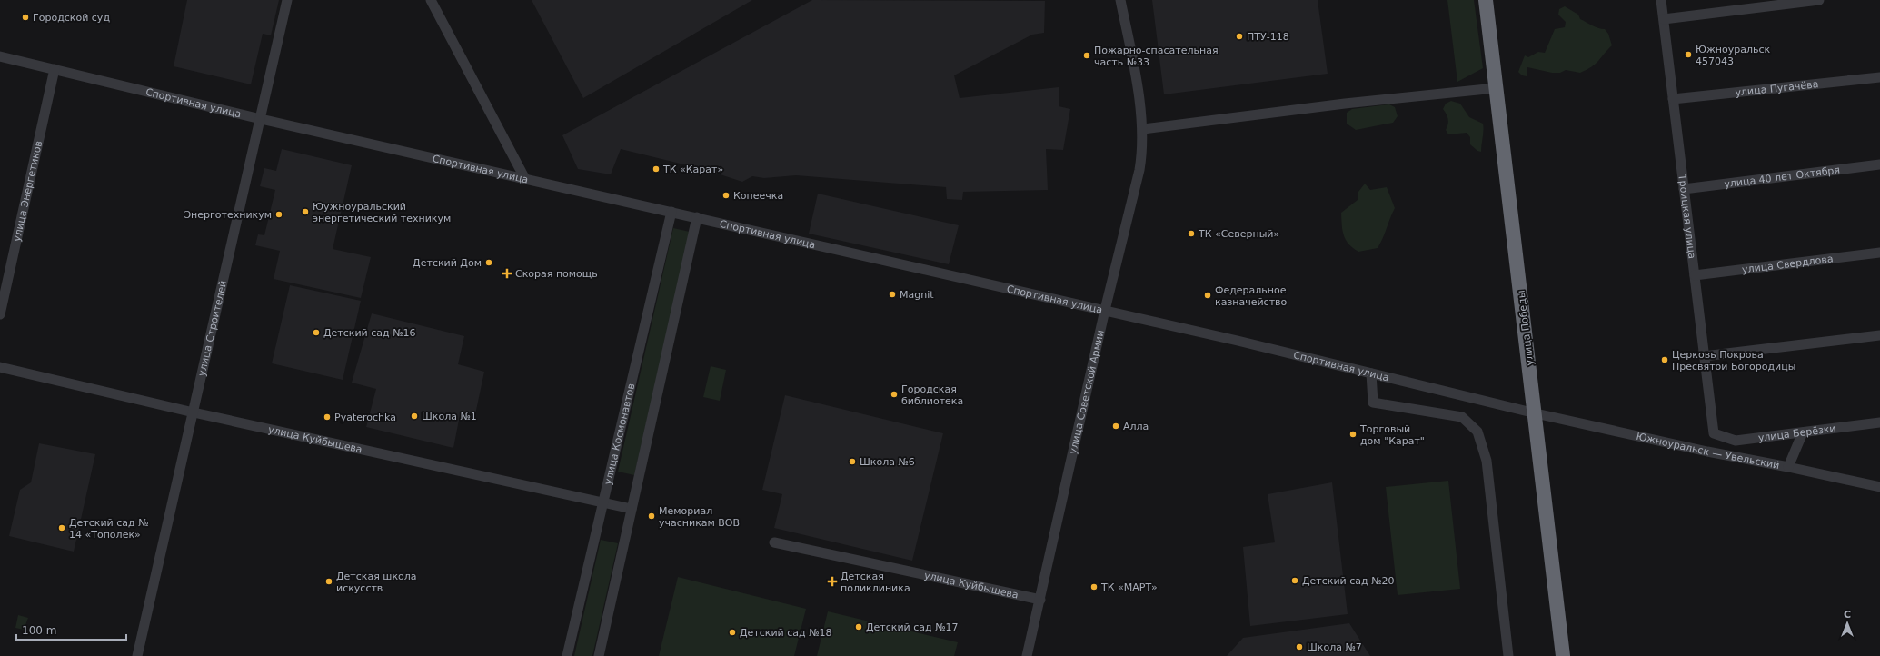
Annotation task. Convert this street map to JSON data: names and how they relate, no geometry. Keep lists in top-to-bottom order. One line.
{"streets":{"highway":["улица Победы"],"street":["улица Пугачёва","Спортивная улица","улица 40 лет Октября","улица Энергетиков","Троицкая улица","улица Свердлова","улица Строителей","улица Советской Армии","улица Берёзки","улица Космонавтов","улица Куйбышева","Южноуральск — Увельский"]},"crossings":[["улица Пугачёва","Троицкая улица"],["Спортивная улица","улица Энергетиков"],["Спортивная улица","улица Строителей"],["Спортивная улица","улица Победы"],["Спортивная улица","улица Советской Армии"],["Спортивная улица","улица Космонавтов"],["Спортивная улица","Южноуральск — Увельский"],["улица 40 лет Октября","Троицкая улица"],["Троицкая улица","улица Свердлова"],["Троицкая улица","улица Берёзки"],["улица Строителей","улица Куйбышева"],["улица Победы","Южноуральск — Увельский"],["улица Советской Армии","улица Куйбышева"],["улица Космонавтов","улица Куйбышева"]],"places":{"other":["Городской суд","ПТУ-118","Южноуральск 457043","Пожарно-спасательная часть №33","ТК «Карат»","Копеечка","Юужноуральский энергетический техникум","Энерготехникум","ТК «Северный»","Детский Дом","Magnit","Федеральное казначейство","Детский сад №16","Церковь Покрова Пресвятой Богородицы","Городская библиотека","Школа №1","Pyaterochka","Алла","Торговый дом \"Карат\"","Школа №6","Мемориал учасникам ВОВ","Детский сад № 14 «Тополек»","Детский сад №20","Детская школа искусств","ТК «МАРТ»","Детский сад №17","Детский сад №18","Школа №7"],"health":["Скорая помощь","Детская поликлиника"]},"scale_bar":"100 m","north":"top"}
